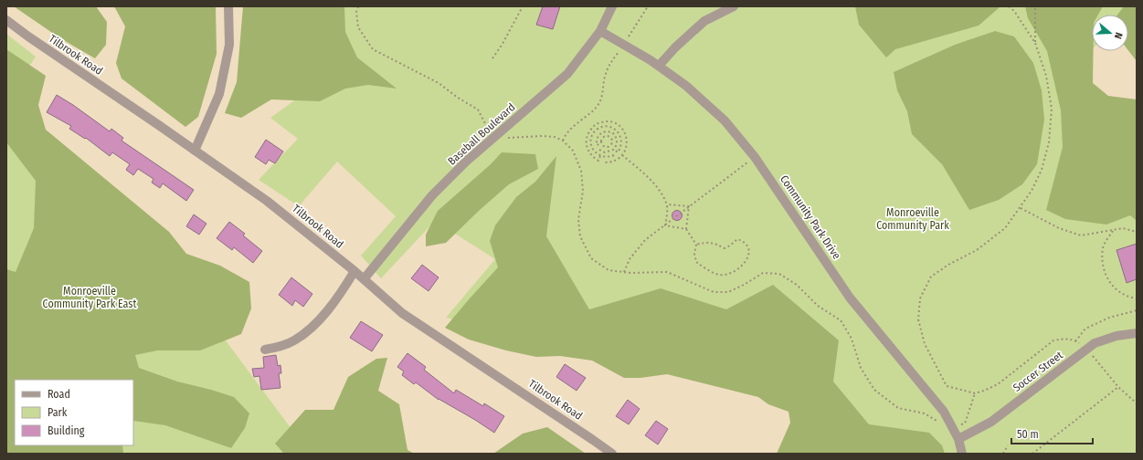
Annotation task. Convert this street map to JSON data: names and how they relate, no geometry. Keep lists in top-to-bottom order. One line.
{"streets":{"street":["Tilbrook Road","Baseball Boulevard","Community Park Drive","Soccer Street"]},"crossings":[["Tilbrook Road","Baseball Boulevard"],["Baseball Boulevard","Community Park Drive"],["Community Park Drive","Soccer Street"]],"parks":["Monroeville Community Park","Monroeville Community Park East"],"legend":["Road","Park","Building"],"scale_bar":"50 m","north":"right"}
